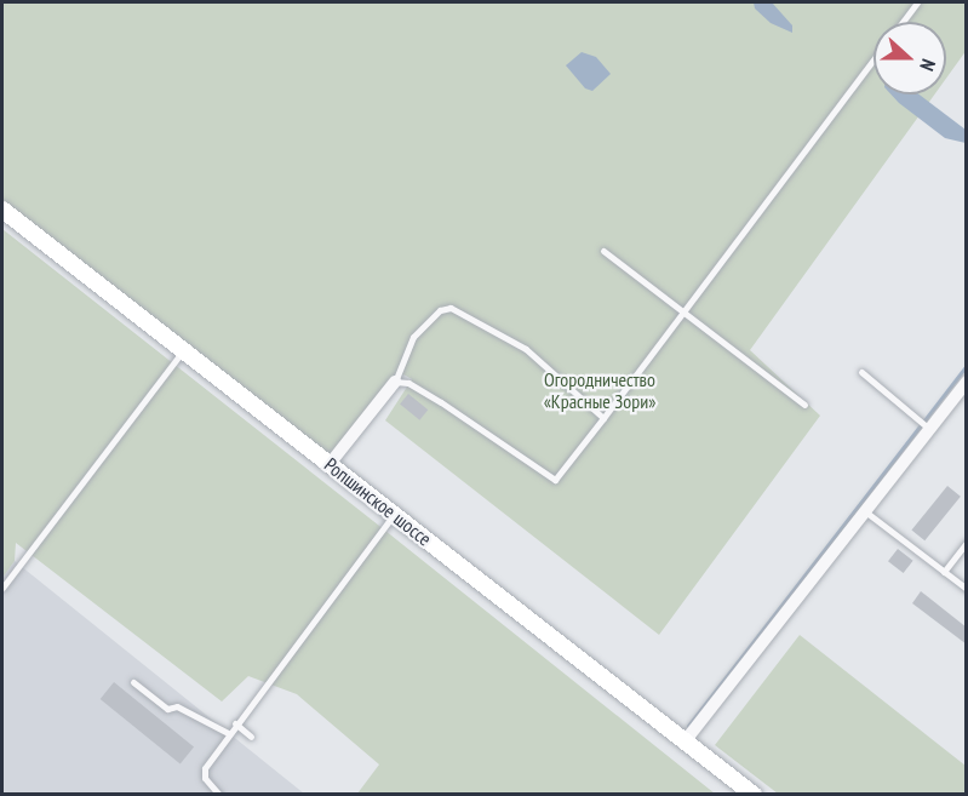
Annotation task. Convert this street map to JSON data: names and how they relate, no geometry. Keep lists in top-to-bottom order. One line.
{"streets":{"main road":["Ропшинское шоссе"]},"parks":["Огородничество «Красные Зори»"],"north":"right"}
